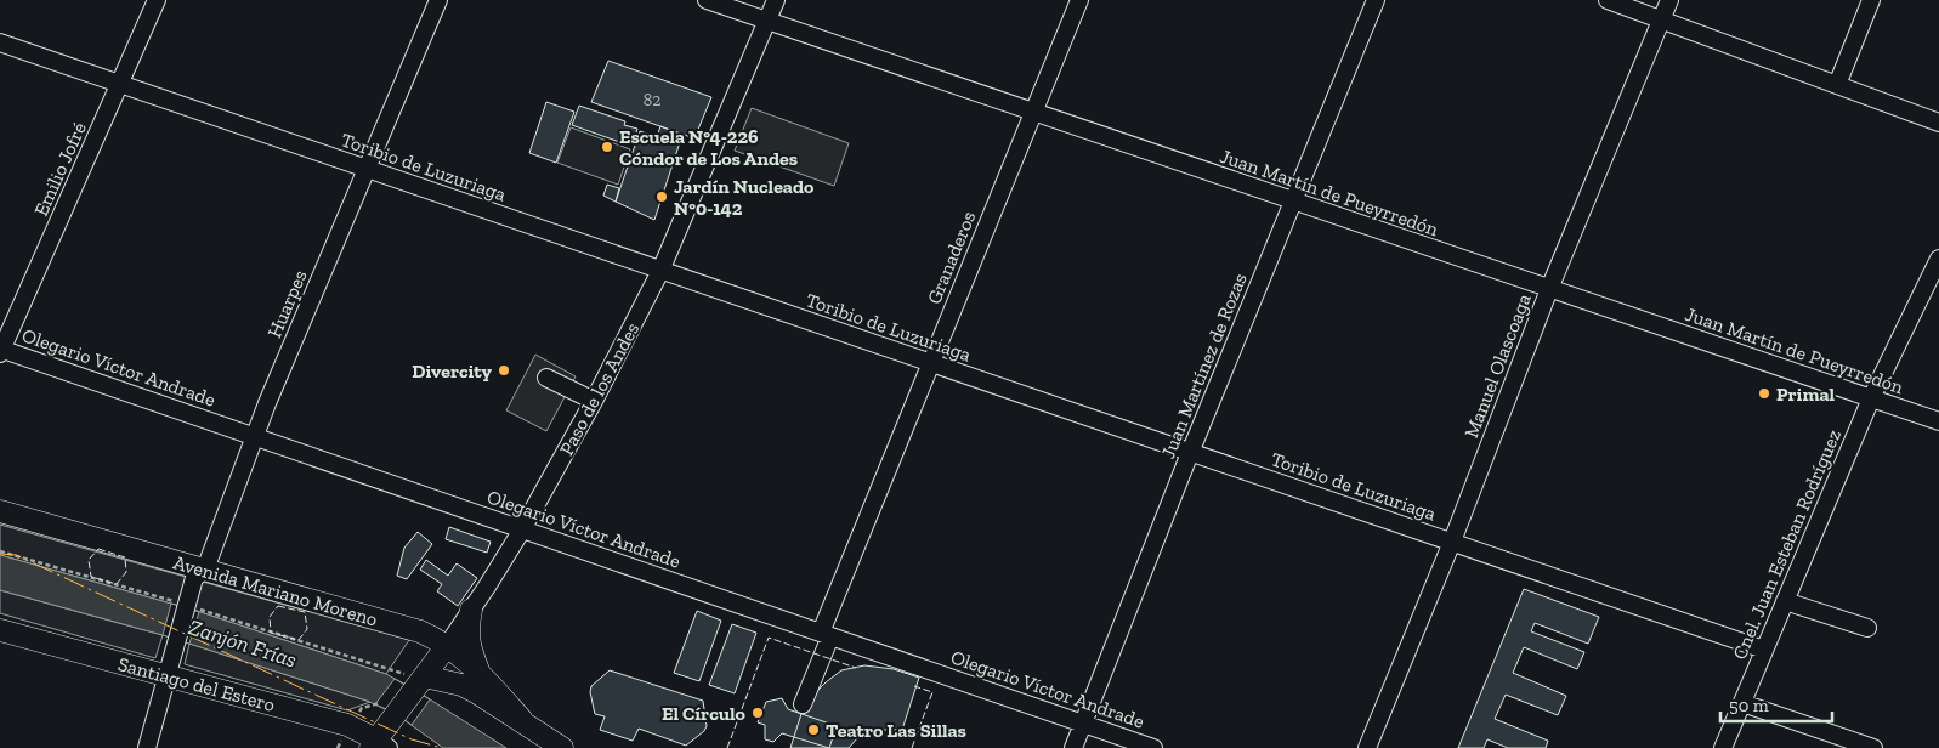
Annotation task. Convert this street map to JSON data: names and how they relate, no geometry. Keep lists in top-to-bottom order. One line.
{"streets":{"main road":["Paso de los Andes","Avenida Mariano Moreno","Santiago del Estero"],"street":["Toribio de Luzuriaga","Emilio Jofré","Juan Martín de Pueyrredón","Granaderos","Huarpes","Juan Martínez de Rozas","Manuel Olascoaga","Olegario Víctor Andrade","Cnel. Juan Esteban Rodríguez"]},"crossings":[["Toribio de Luzuriaga","Emilio Jofré"],["Toribio de Luzuriaga","Granaderos"],["Toribio de Luzuriaga","Huarpes"],["Toribio de Luzuriaga","Juan Martínez de Rozas"],["Toribio de Luzuriaga","Manuel Olascoaga"],["Toribio de Luzuriaga","Paso de los Andes"],["Toribio de Luzuriaga","Cnel. Juan Esteban Rodríguez"],["Emilio Jofré","Olegario Víctor Andrade"],["Juan Martín de Pueyrredón","Granaderos"],["Juan Martín de Pueyrredón","Juan Martínez de Rozas"],["Juan Martín de Pueyrredón","Manuel Olascoaga"],["Juan Martín de Pueyrredón","Paso de los Andes"],["Juan Martín de Pueyrredón","Cnel. Juan Esteban Rodríguez"],["Granaderos","Olegario Víctor Andrade"],["Huarpes","Olegario Víctor Andrade"],["Huarpes","Avenida Mariano Moreno"],["Huarpes","Santiago del Estero"],["Juan Martínez de Rozas","Olegario Víctor Andrade"],["Olegario Víctor Andrade","Paso de los Andes"],["Paso de los Andes","Avenida Mariano Moreno"],["Paso de los Andes","Santiago del Estero"]],"water":["Zanjón Frías"],"places":["Escuela N°4-226 Cóndor de Los Andes","Jardín Nucleado N°0-142","Divercity","Primal","El Círculo","Teatro Las Sillas"],"house_numbers":["82"],"scale_bar":"50 m"}
